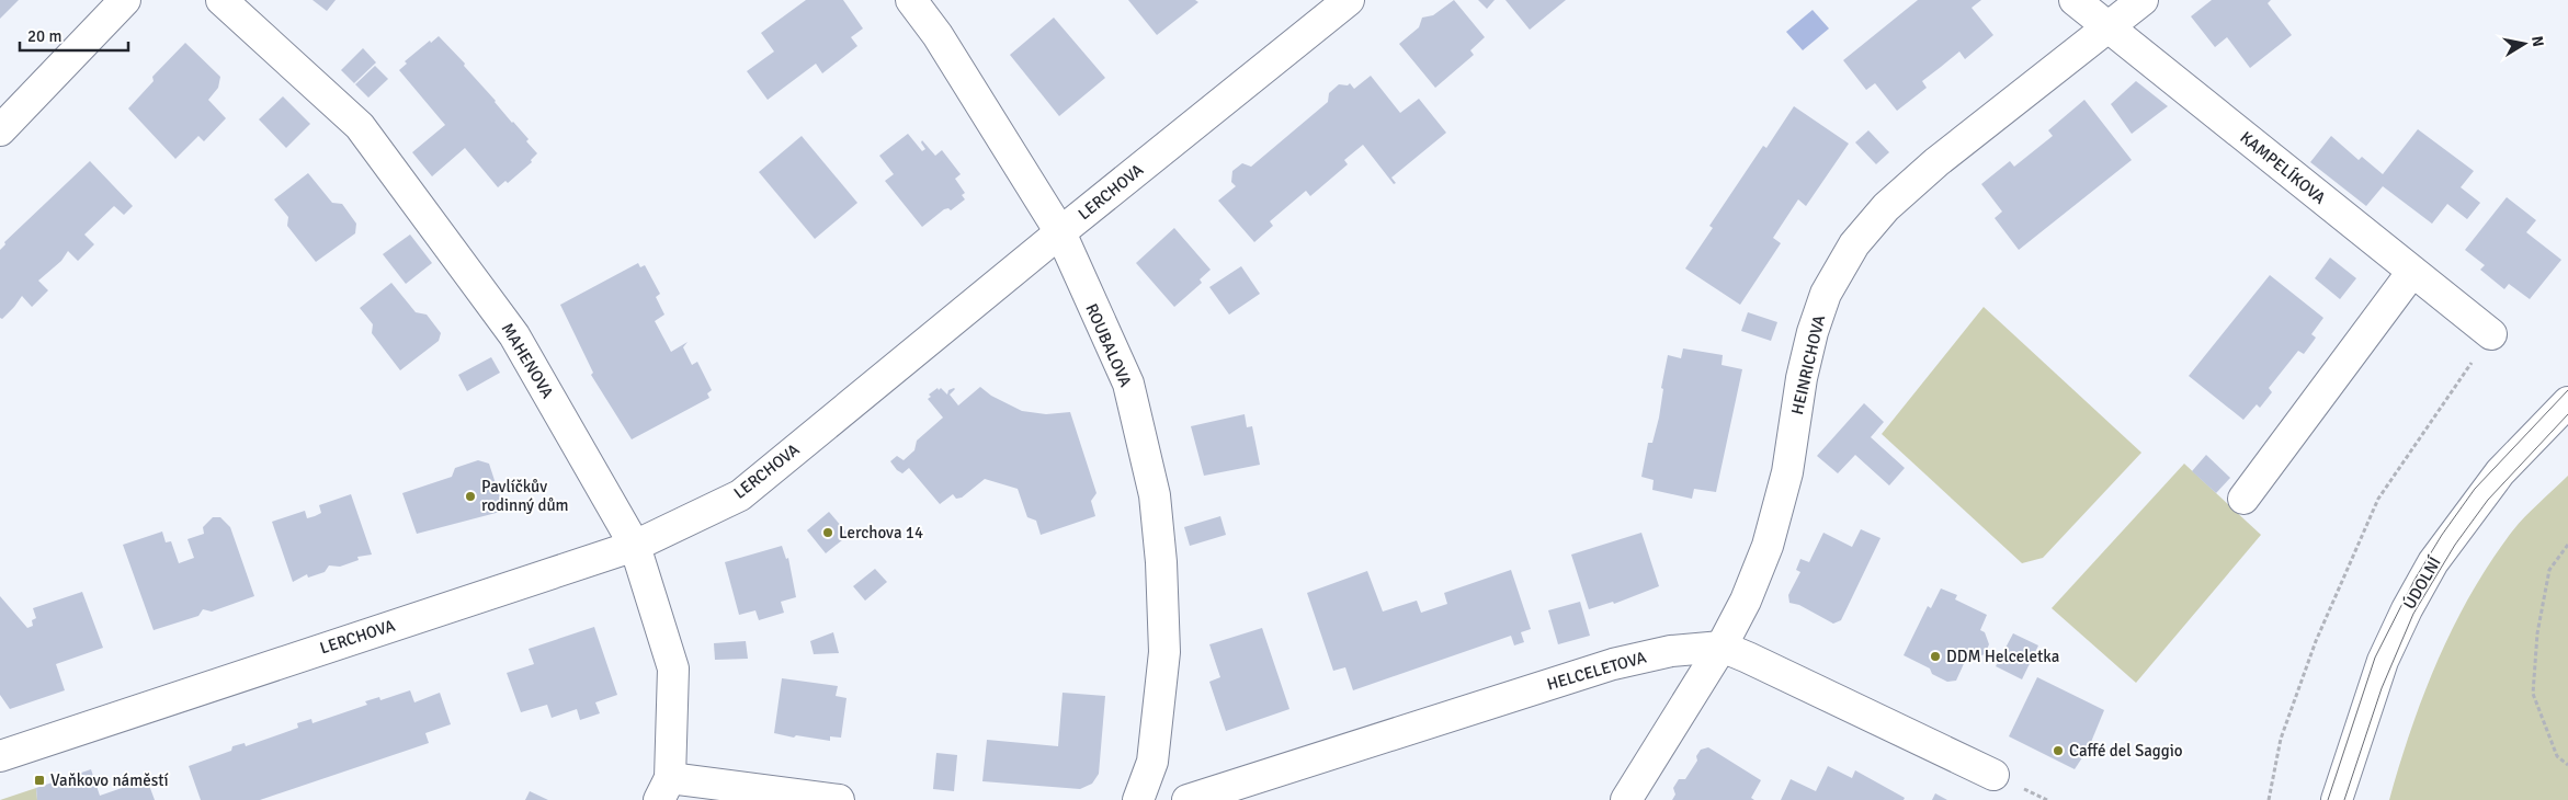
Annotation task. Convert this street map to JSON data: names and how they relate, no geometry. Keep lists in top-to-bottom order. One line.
{"streets":{"street":["KAMPELÍKOVA","LERCHOVA","ROUBALOVA","MAHENOVA","HEINRICHOVA","ÚDOLNÍ","HELCELETOVA"]},"crossings":[["KAMPELÍKOVA","HEINRICHOVA"],["LERCHOVA","ROUBALOVA"],["LERCHOVA","MAHENOVA"],["HEINRICHOVA","HELCELETOVA"]],"places":{"other":["Pavlíčkův rodinný dům","Lerchova 14","DDM Helceletka","Caffé del Saggio"],"transit":["Vaňkovo náměstí"]},"scale_bar":"20 m","north":"right"}
